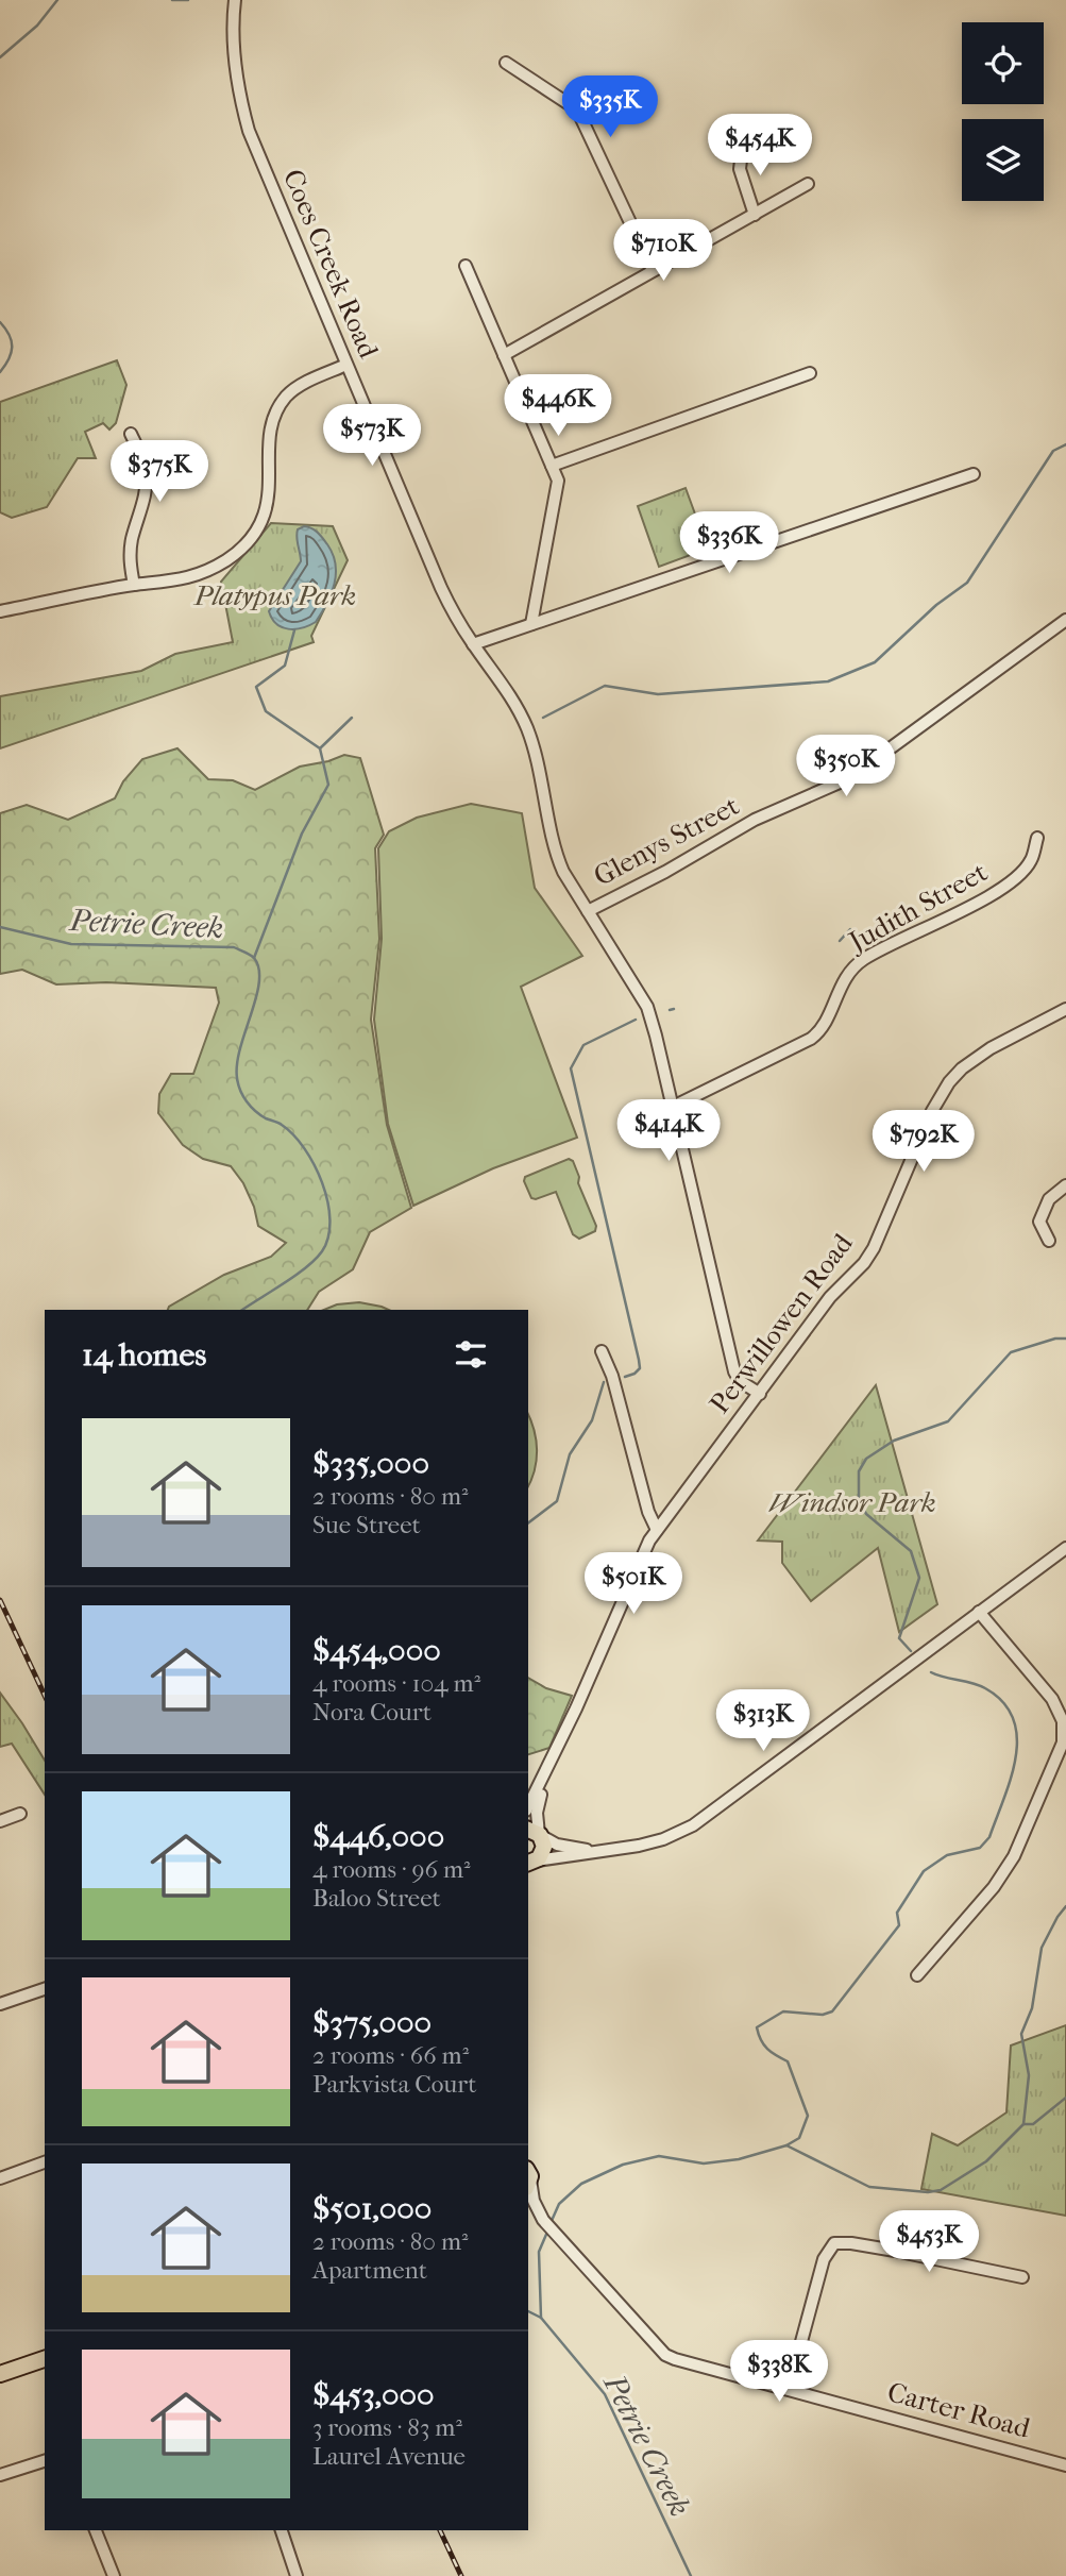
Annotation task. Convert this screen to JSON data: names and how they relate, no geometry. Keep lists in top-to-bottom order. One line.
{"streets":{"street":["Coes Creek Road","Glenys Street","Judith Street","Perwillowen Road","Carter Road"]},"crossings":[["Coes Creek Road","Glenys Street"],["Coes Creek Road","Judith Street"],["Coes Creek Road","Perwillowen Road"]],"water":["Petrie Creek"],"parks":["Platypus Park","Windsor Park"],"page":{"price":["$335K","$454K","$710K","$446K","$573K","$375K","$336K","$350K","$414K","$792K","$501K","$313K","$453K","$338K"],"heading":"14 homes","list":[{"name":"$335,000","note":"2 rooms · 80 m² · Sue Street"},{"name":"$454,000","note":"4 rooms · 104 m² · Nora Court"},{"name":"$446,000","note":"4 rooms · 96 m² · Baloo Street"},{"name":"$375,000","note":"2 rooms · 66 m² · Parkvista Court"},{"name":"$501,000","note":"2 rooms · 80 m² · Apartment"},{"name":"$453,000","note":"3 rooms · 83 m² · Laurel Avenue"}]}}
